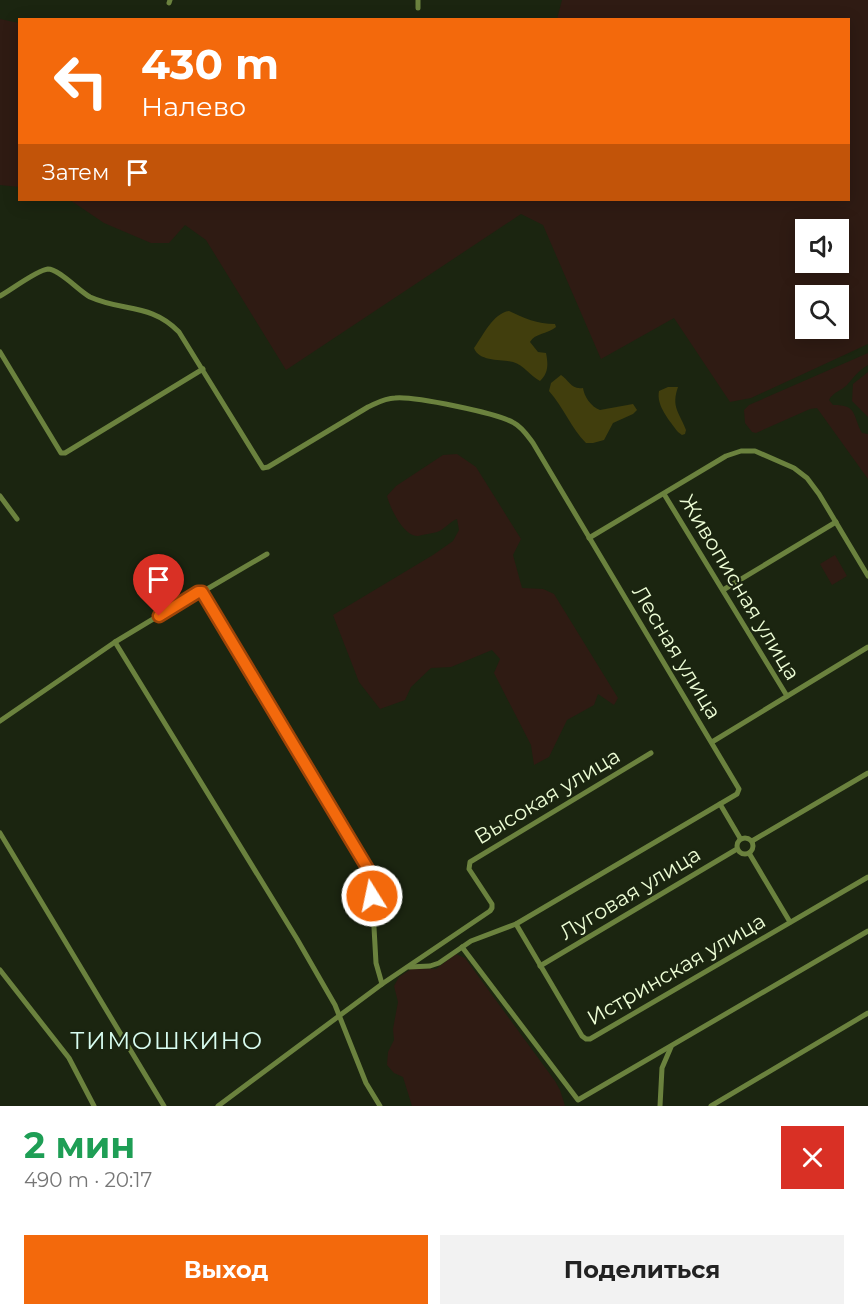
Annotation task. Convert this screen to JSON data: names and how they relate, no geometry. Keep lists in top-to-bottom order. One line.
{"streets":{"street":["Живописная улица","Лесная улица","Высокая улица","Луговая улица","Истринская улица"]},"crossings":[["Луговая улица","Истринская улица"]],"districts":["ТИМОШКИНО"],"page":{"turn":["430 m","Налево"],"then":"Затем","heading":["2 мин","490 m · 20:17"],"buttons":["Выход","Поделиться"]}}
